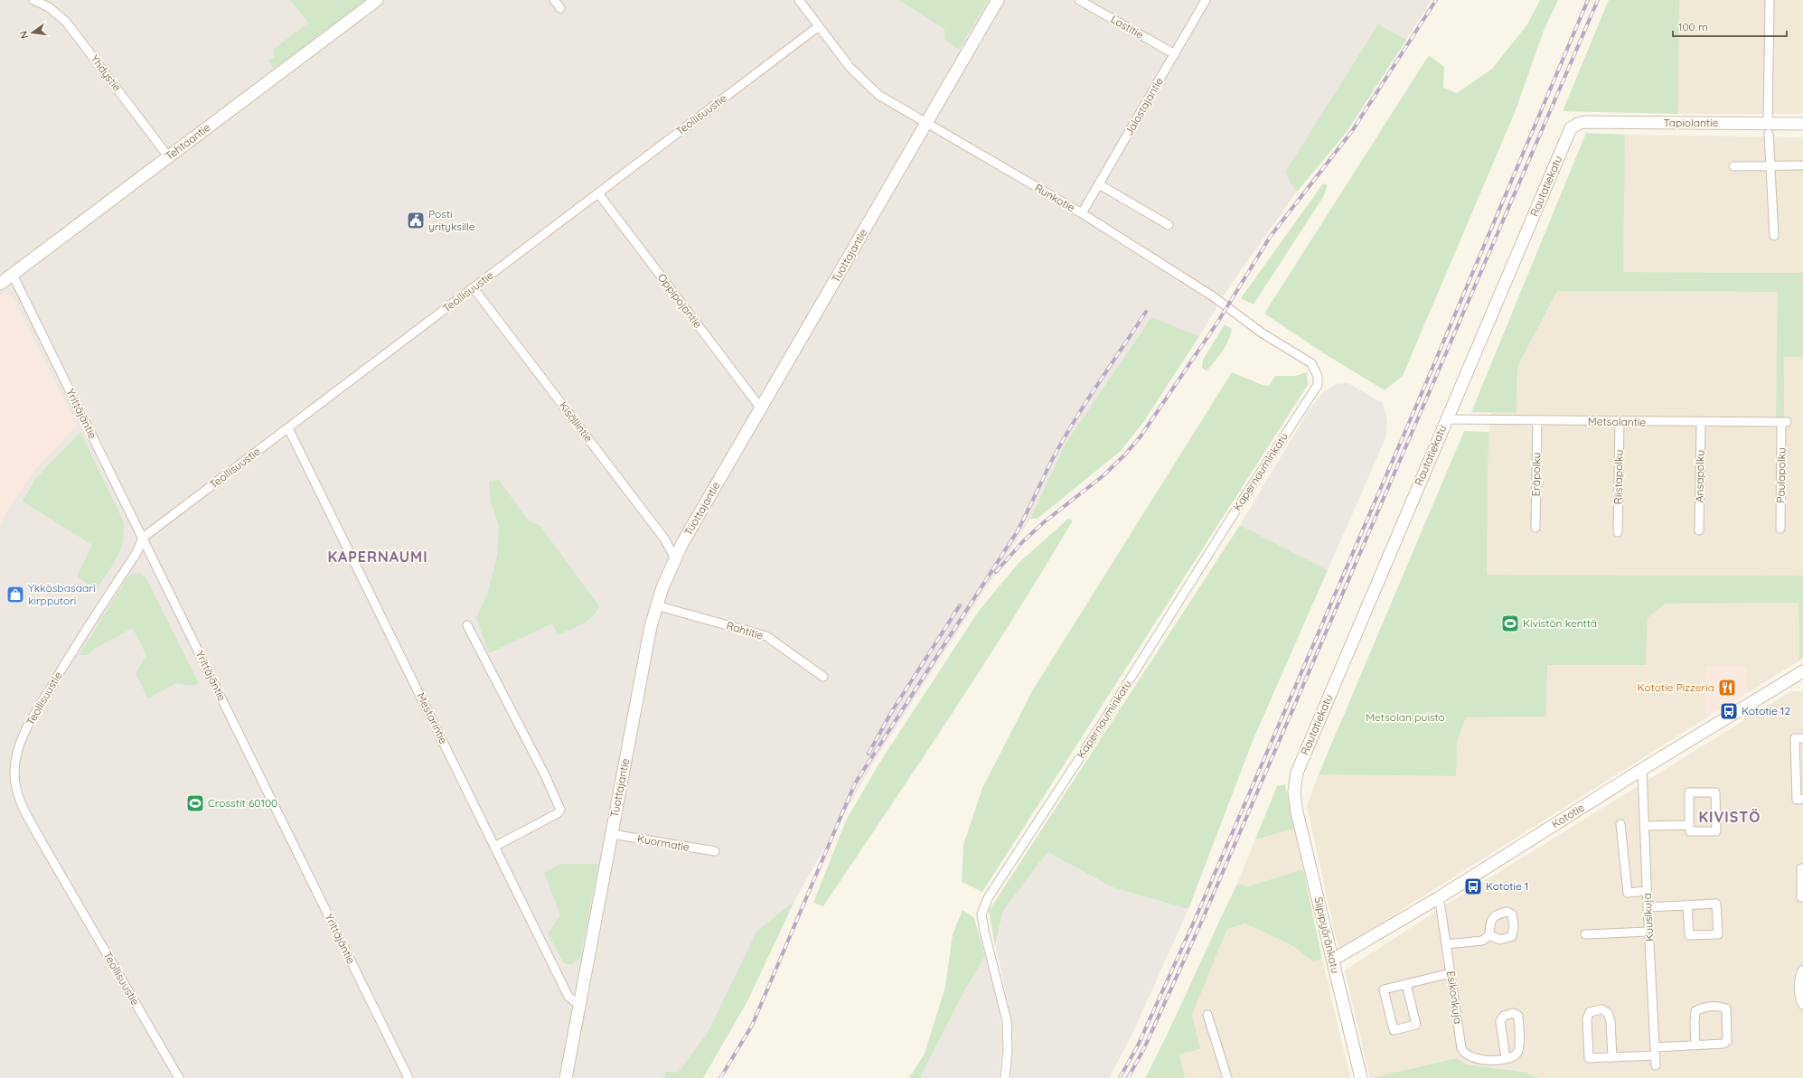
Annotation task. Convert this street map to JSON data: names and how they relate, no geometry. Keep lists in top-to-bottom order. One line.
{"streets":{"street":["Lastitie","Yhdystie","Jalostajantie","Teollisuustie","Tapiolantie","Tehtaantie","Rautatiekatu","Runkotie","Tuottajantie","Oppipojantie","Yrittäjäntie","Kisällintie","Metsolantie","Kapernauminkatu","Eräpolku","Paulapolku","Ansapolku","Riistapolku","Rahtitie","Mestarintie","Kototie","Kuormatie","Kuusikuja","Siipipyöränkatu","Esikonkuja"]},"crossings":[["Lastitie","Jalostajantie"],["Yhdystie","Tehtaantie"],["Jalostajantie","Runkotie"],["Teollisuustie","Runkotie"],["Teollisuustie","Oppipojantie"],["Teollisuustie","Yrittäjäntie"],["Teollisuustie","Kisällintie"],["Teollisuustie","Mestarintie"],["Tapiolantie","Rautatiekatu"],["Tehtaantie","Yrittäjäntie"],["Rautatiekatu","Metsolantie"],["Rautatiekatu","Siipipyöränkatu"],["Runkotie","Tuottajantie"],["Runkotie","Kapernauminkatu"],["Tuottajantie","Oppipojantie"],["Tuottajantie","Kisällintie"],["Tuottajantie","Rahtitie"],["Tuottajantie","Mestarintie"],["Tuottajantie","Kuormatie"],["Metsolantie","Eräpolku"],["Metsolantie","Paulapolku"],["Metsolantie","Ansapolku"],["Metsolantie","Riistapolku"],["Kototie","Kuusikuja"],["Kototie","Siipipyöränkatu"],["Kototie","Esikonkuja"]],"districts":["KAPERNAUMI","KIVISTÖ"],"parks":["Metsolan puisto"],"places":{"public building":["Posti yrityksille"],"shop":["Ykkösbasaari kirpputori"],"sports":["Kivistön kenttä","Crossfit 60100"],"restaurant":["Kototie Pizzeria"],"bus stop":["Kototie 12","Kototie 1"]},"scale_bar":"100 m","north":"left"}
